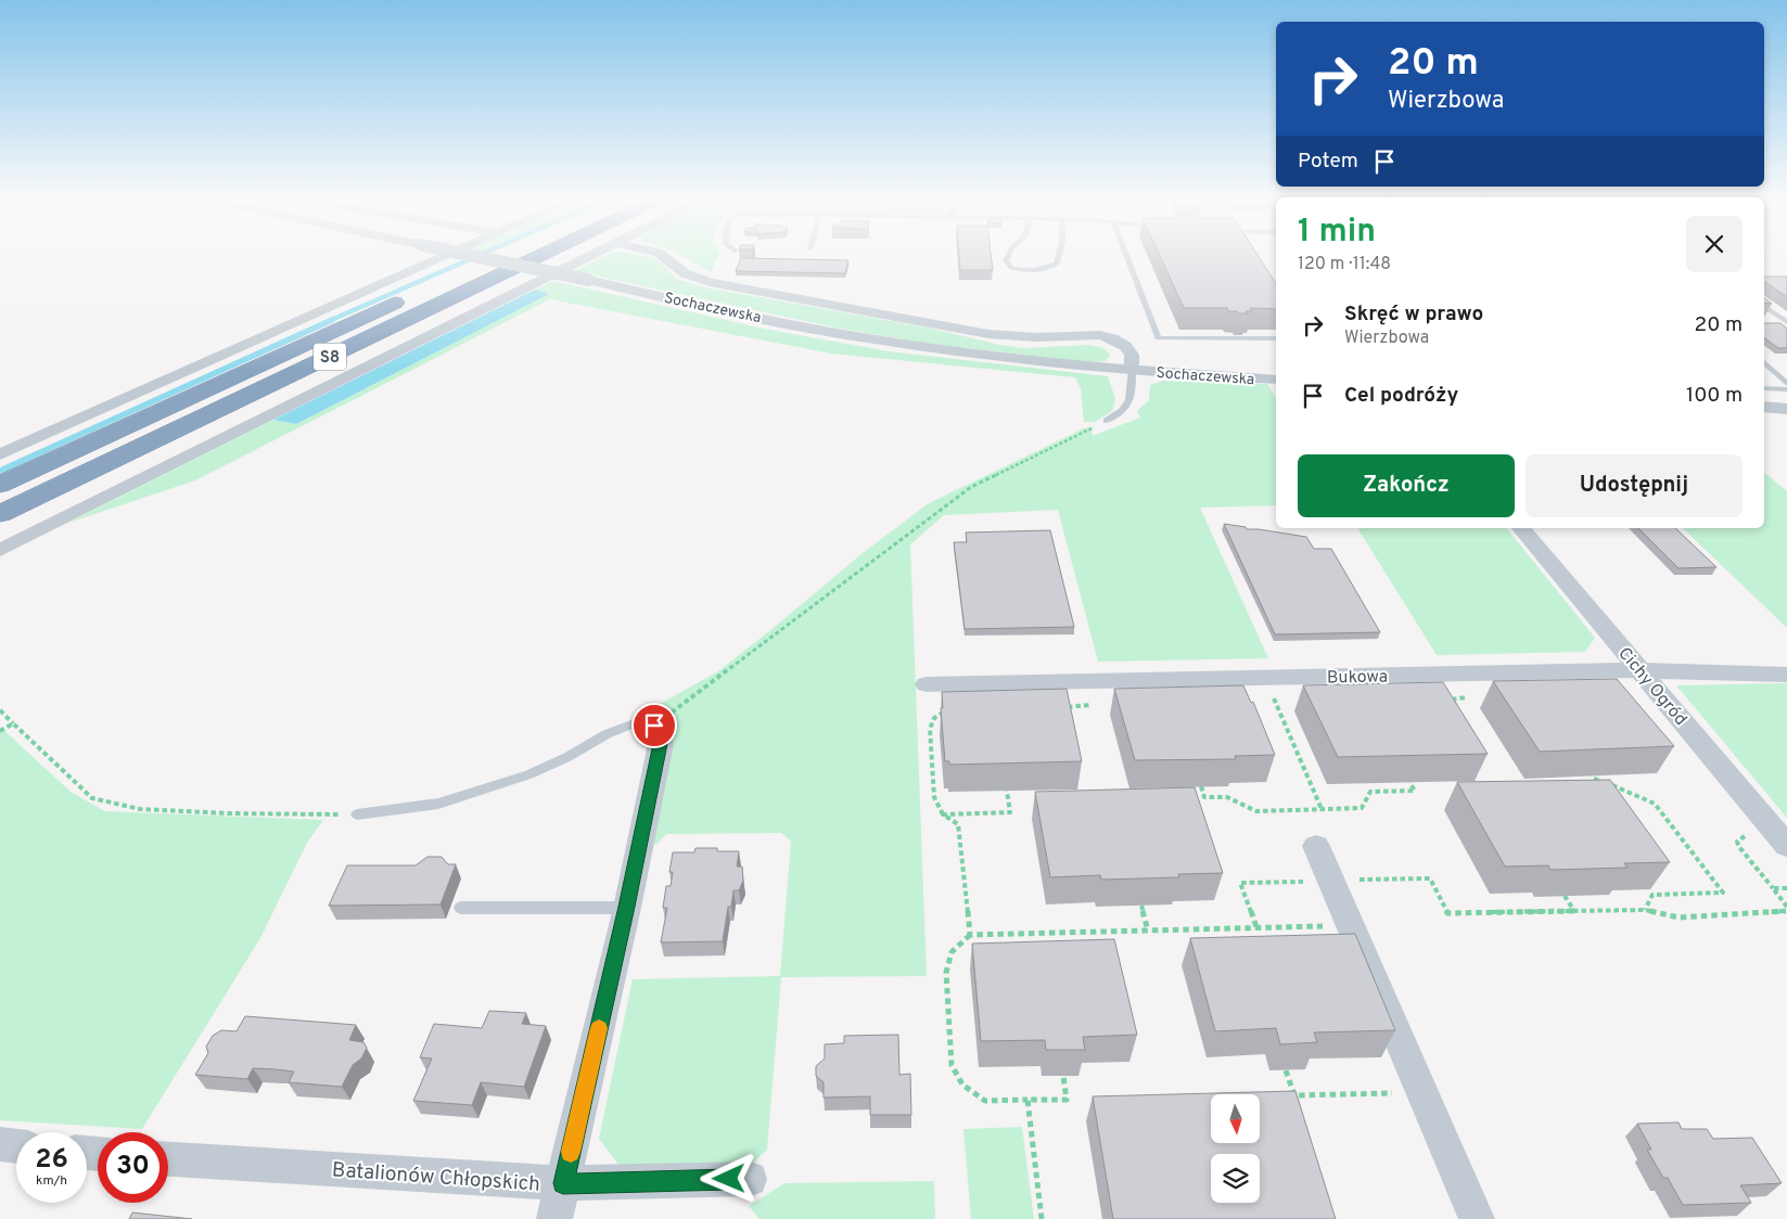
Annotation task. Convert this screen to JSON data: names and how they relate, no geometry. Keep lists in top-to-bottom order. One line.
{"streets":{"highway":["S8"],"street":["Sochaczewska","Bukowa","Cichy Ogród","Batalionów Chłopskich"]},"crossings":[["Bukowa","Cichy Ogród"]],"north":"bottom","page":{"turn":["20 m","Wierzbowa"],"then":"Potem","heading":["1 min","120 m · 11:48"],"list":[{"name":"Skręć w prawo","note":"Wierzbowa","value":"20 m"},{"name":"Cel podróży","value":"100 m"}],"buttons":["Zakończ","Udostępnij"],"speed":"26 km/h","limit":"30"}}
